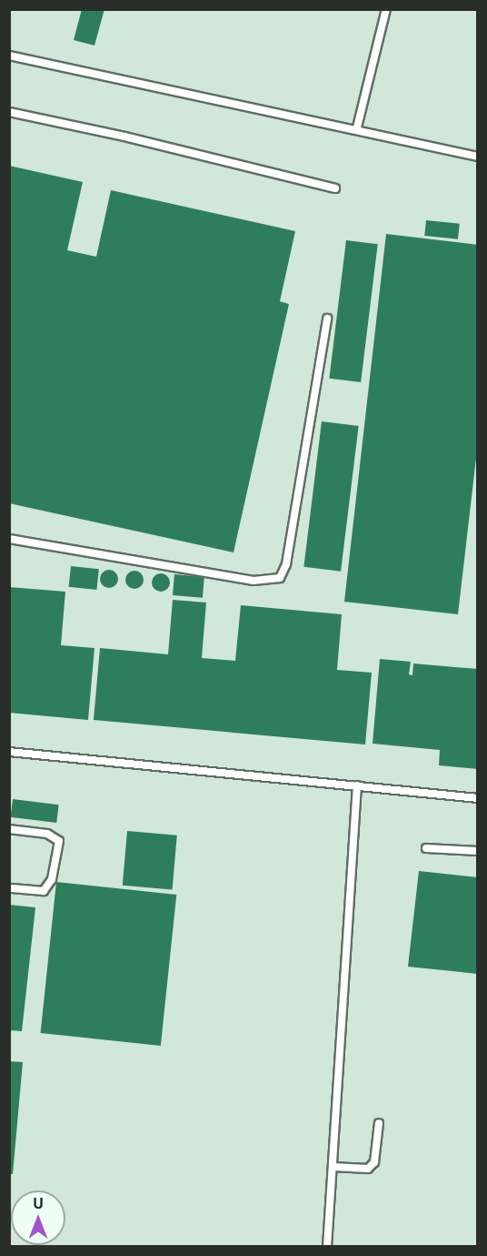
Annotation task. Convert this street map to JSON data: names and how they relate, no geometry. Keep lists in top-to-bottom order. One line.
{"north":"top"}
